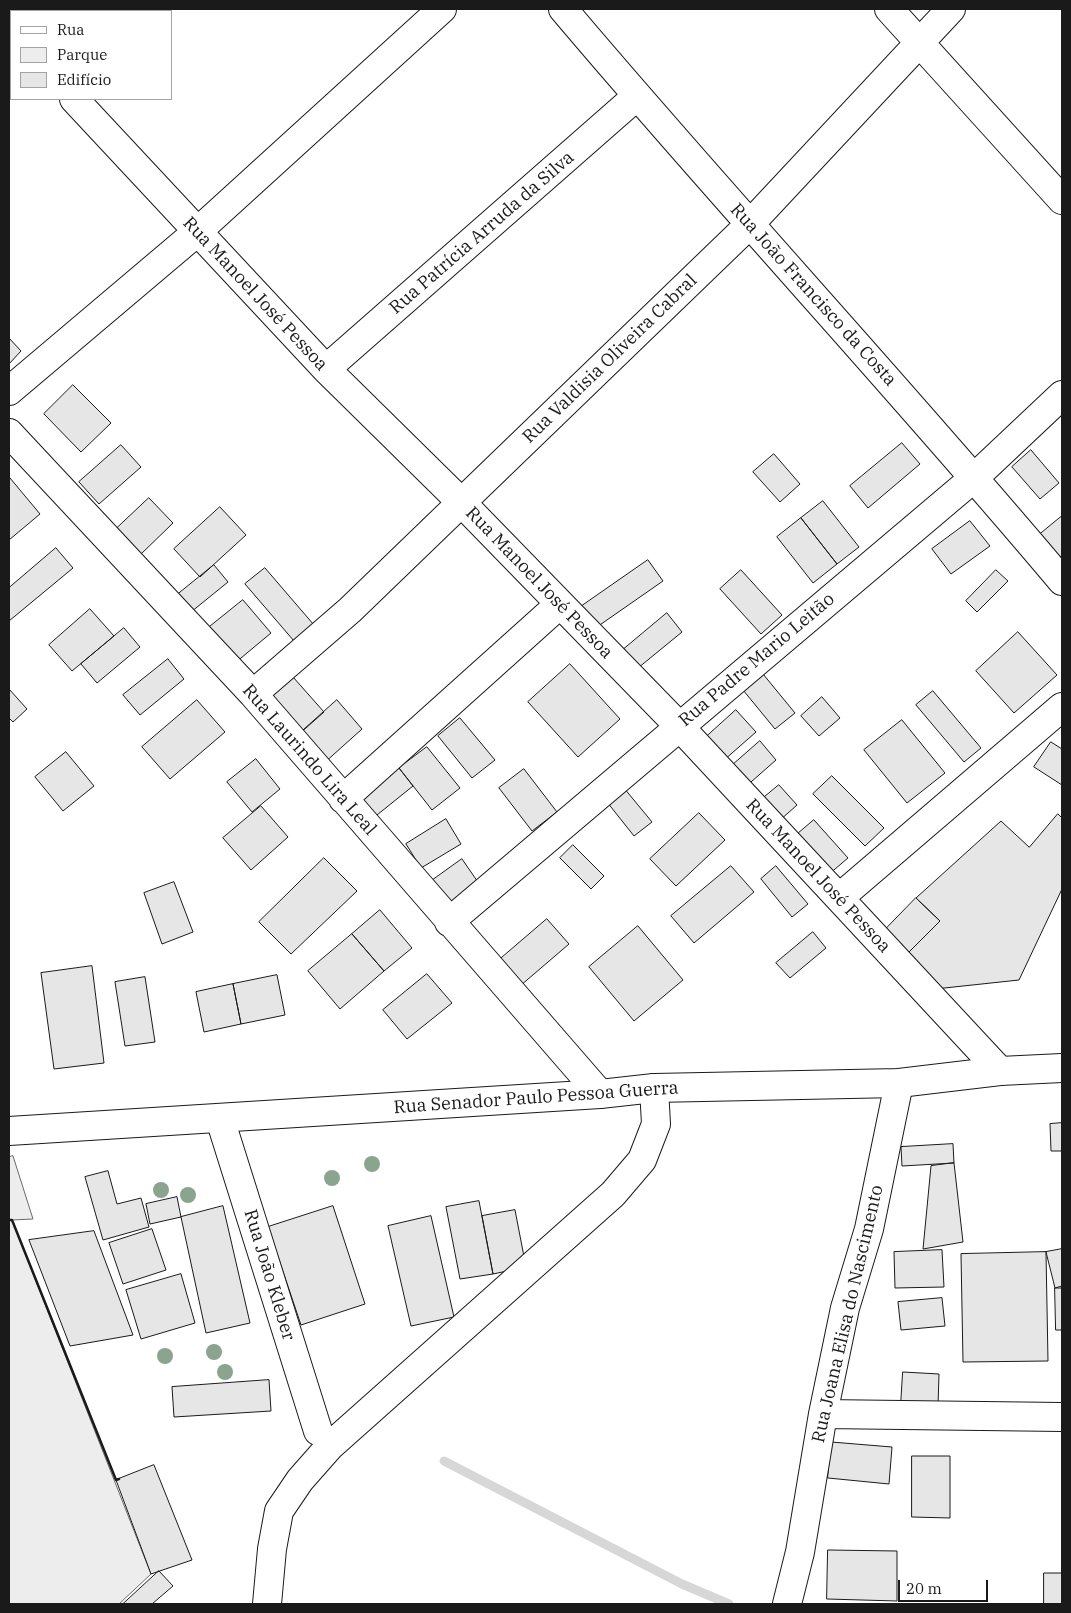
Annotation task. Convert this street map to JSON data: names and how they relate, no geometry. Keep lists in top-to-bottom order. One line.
{"streets":{"street":["Rua Patrícia Arruda da Silva","Rua Manoel José Pessoa","Rua João Francisco da Costa","Rua Valdisia Oliveira Cabral","Rua Padre Mario Leitão","Rua Laurindo Lira Leal","Rua Senador Paulo Pessoa Guerra","Rua João Kleber","Rua Joana Elisa do Nascimento"]},"crossings":[["Rua Patrícia Arruda da Silva","Rua Manoel José Pessoa"],["Rua Patrícia Arruda da Silva","Rua João Francisco da Costa"],["Rua Manoel José Pessoa","Rua Valdisia Oliveira Cabral"],["Rua Manoel José Pessoa","Rua Padre Mario Leitão"],["Rua Manoel José Pessoa","Rua Senador Paulo Pessoa Guerra"],["Rua João Francisco da Costa","Rua Valdisia Oliveira Cabral"],["Rua João Francisco da Costa","Rua Padre Mario Leitão"],["Rua Valdisia Oliveira Cabral","Rua Laurindo Lira Leal"],["Rua Padre Mario Leitão","Rua Laurindo Lira Leal"],["Rua Laurindo Lira Leal","Rua Senador Paulo Pessoa Guerra"],["Rua Senador Paulo Pessoa Guerra","Rua João Kleber"],["Rua Senador Paulo Pessoa Guerra","Rua Joana Elisa do Nascimento"]],"legend":["Rua","Parque","Edifício"],"scale_bar":"20 m"}
